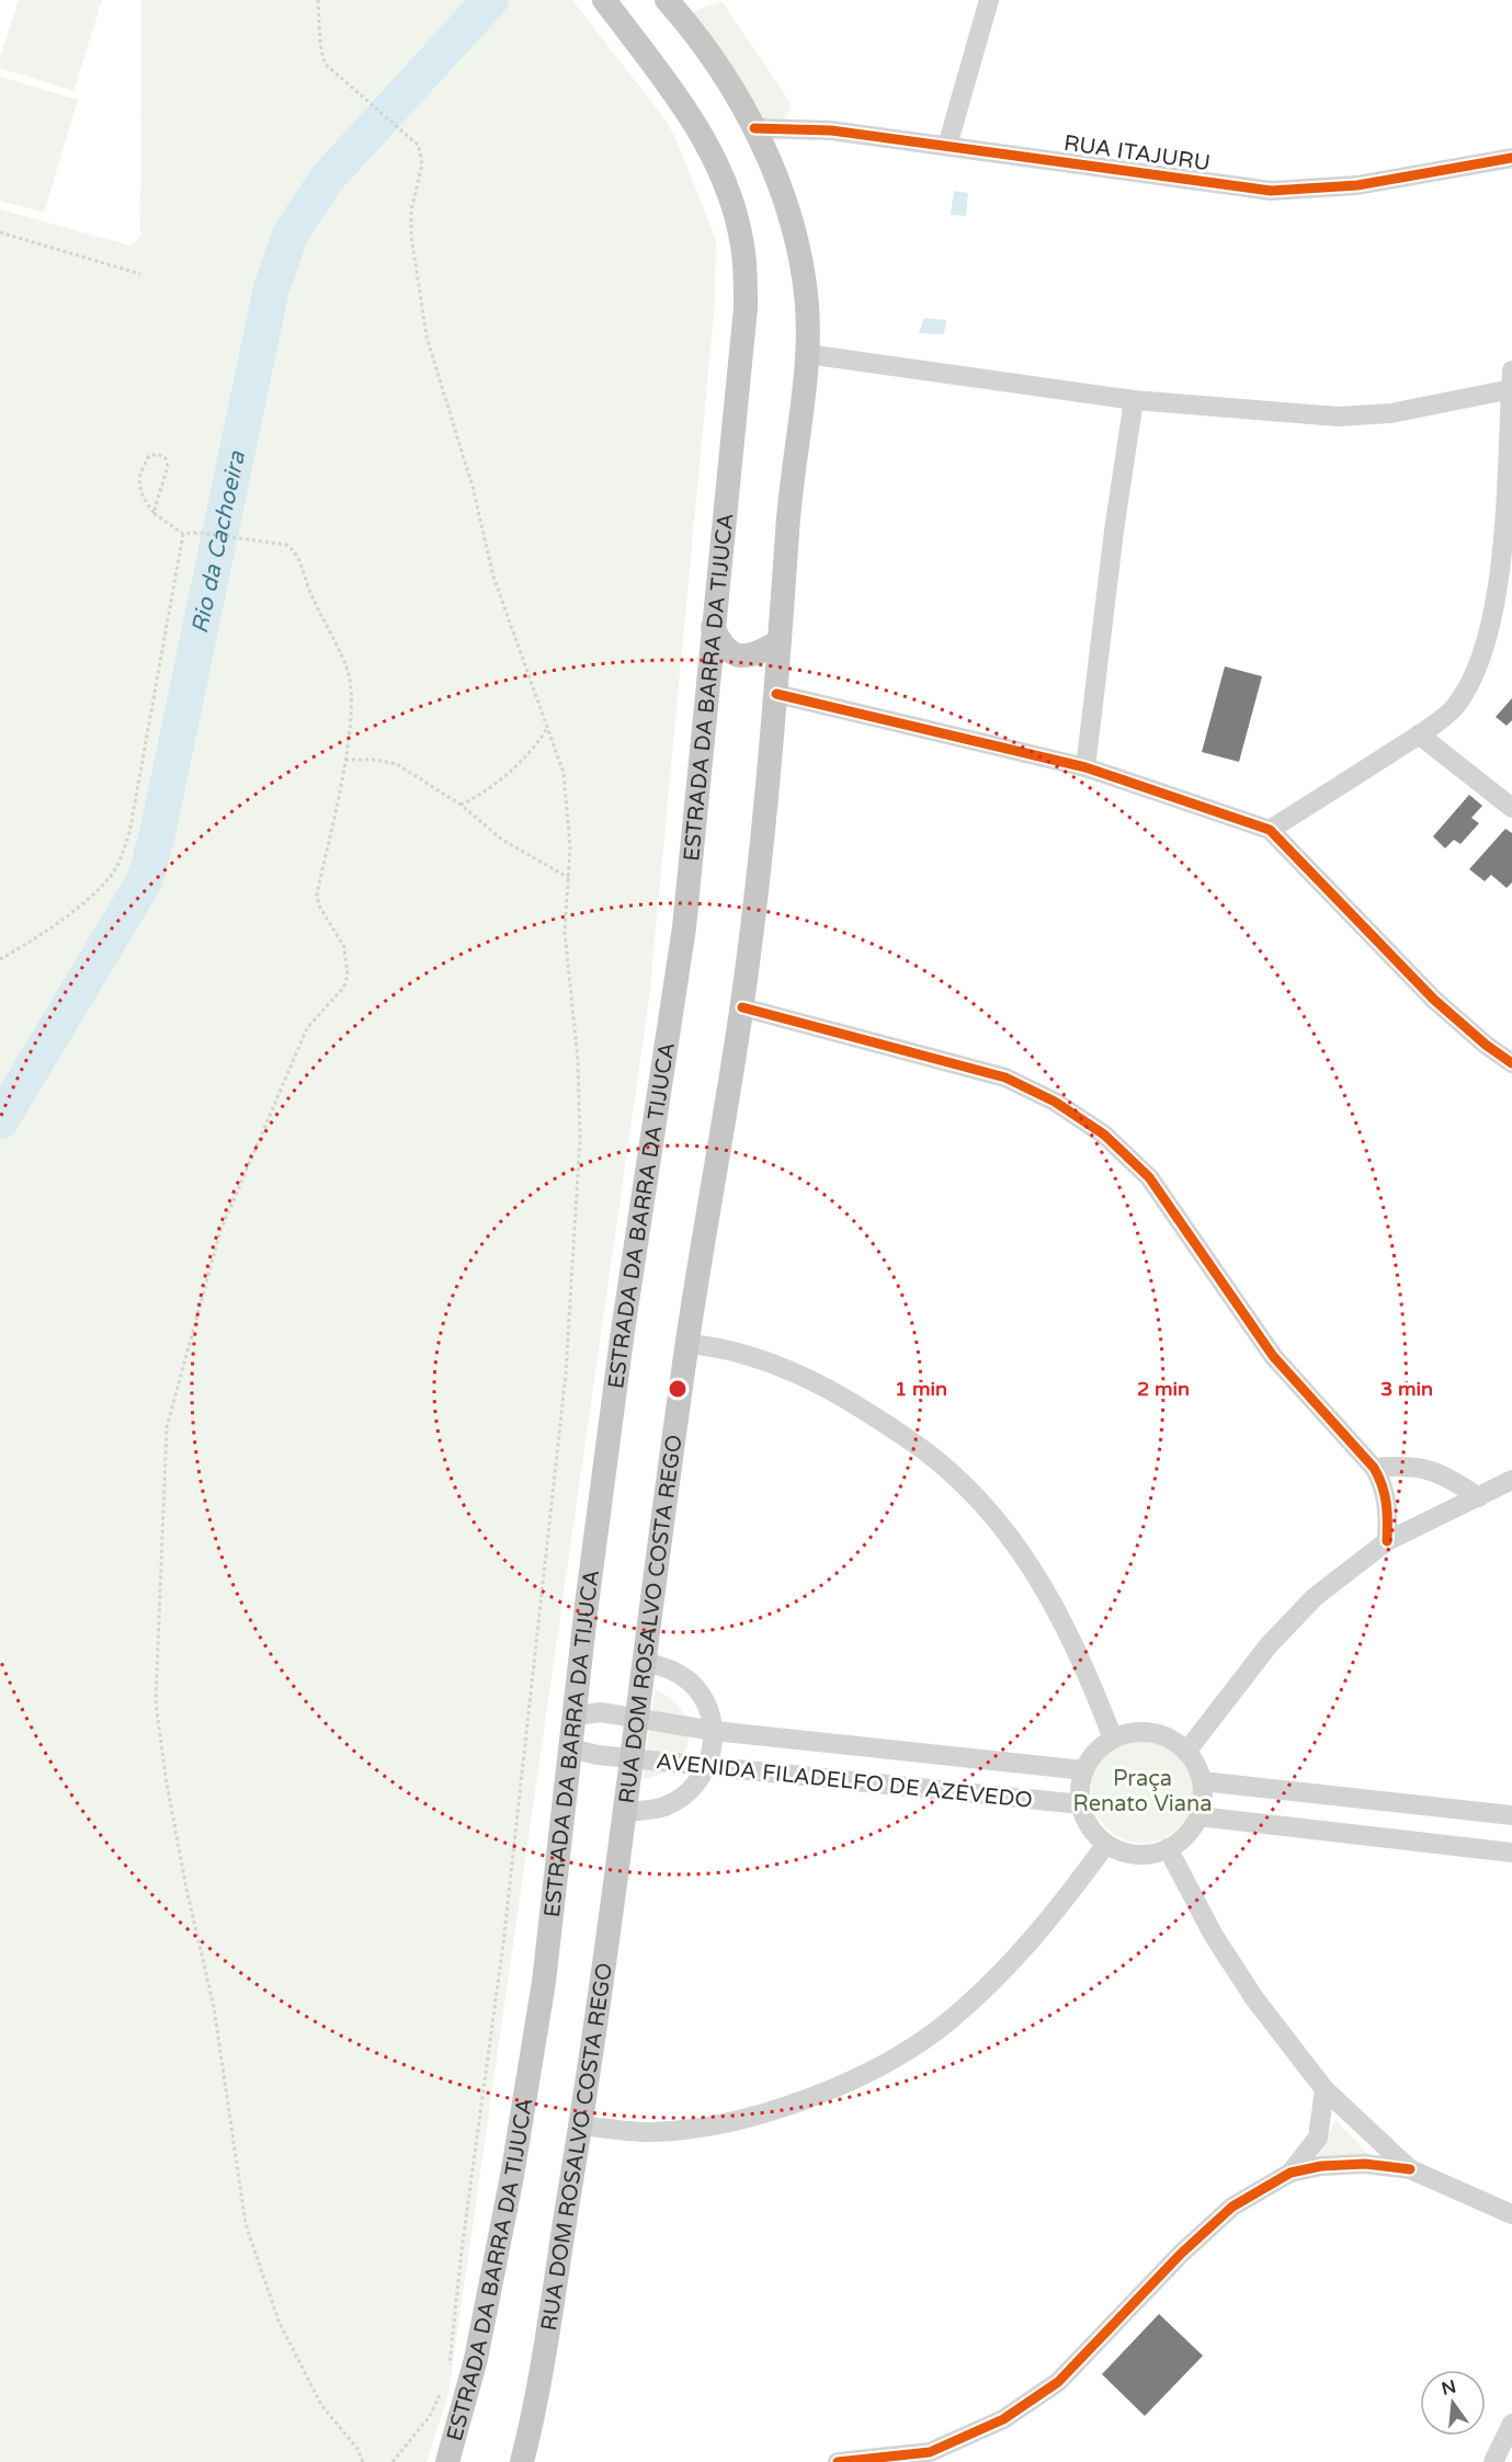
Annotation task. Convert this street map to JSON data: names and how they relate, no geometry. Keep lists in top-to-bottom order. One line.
{"streets":{"main road":["ESTRADA DA BARRA DA TIJUCA","RUA DOM ROSALVO COSTA REGO"],"street":["RUA ITAJURU","AVENIDA FILADELFO DE AZEVEDO"]},"crossings":[["ESTRADA DA BARRA DA TIJUCA","AVENIDA FILADELFO DE AZEVEDO"],["RUA DOM ROSALVO COSTA REGO","AVENIDA FILADELFO DE AZEVEDO"]],"water":["Rio da Cachoeira"],"parks":["Praça Renato Viana"],"north":"top","rings":["1 min","2 min","3 min"]}
